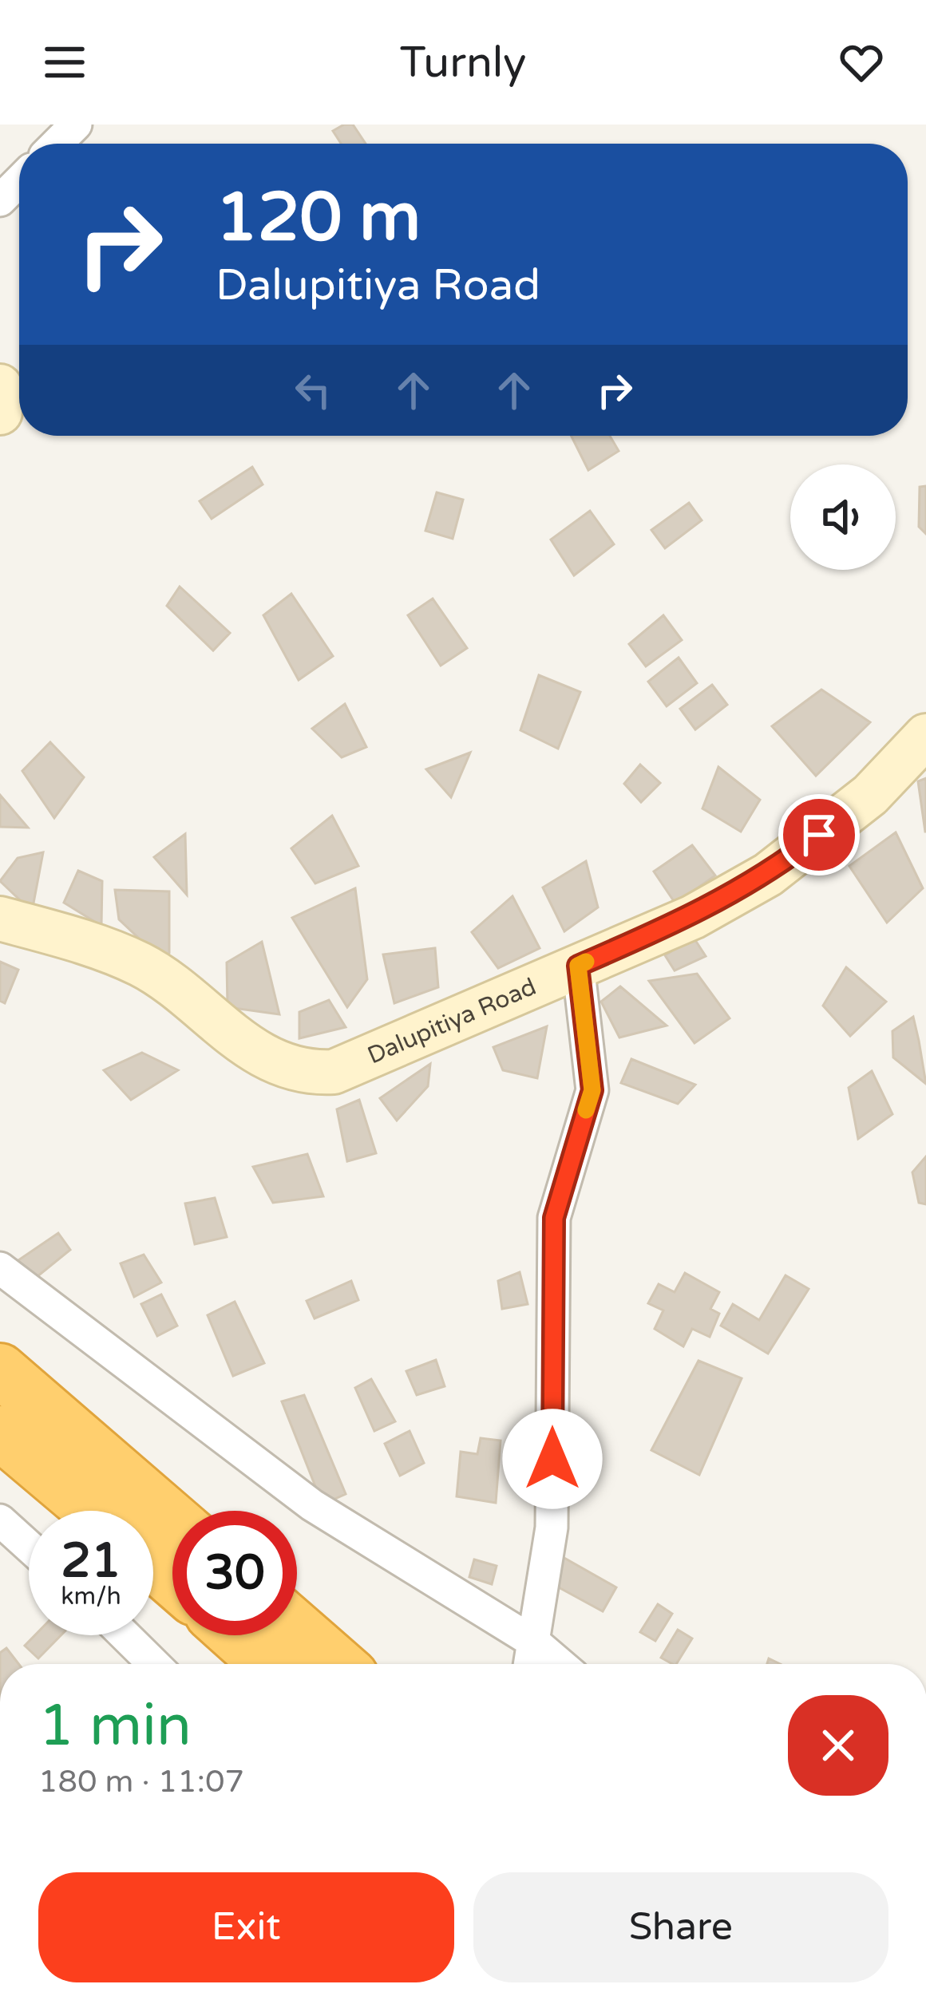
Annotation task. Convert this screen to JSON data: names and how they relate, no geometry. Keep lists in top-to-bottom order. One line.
{"streets":{"street":["Dalupitiya Road"]},"page":{"header":"Turnly","turn":["120 m","Dalupitiya Road"],"speed":"21 km/h","limit":"30","heading":["1 min","180 m · 11:07"],"buttons":["Exit","Share"]}}
